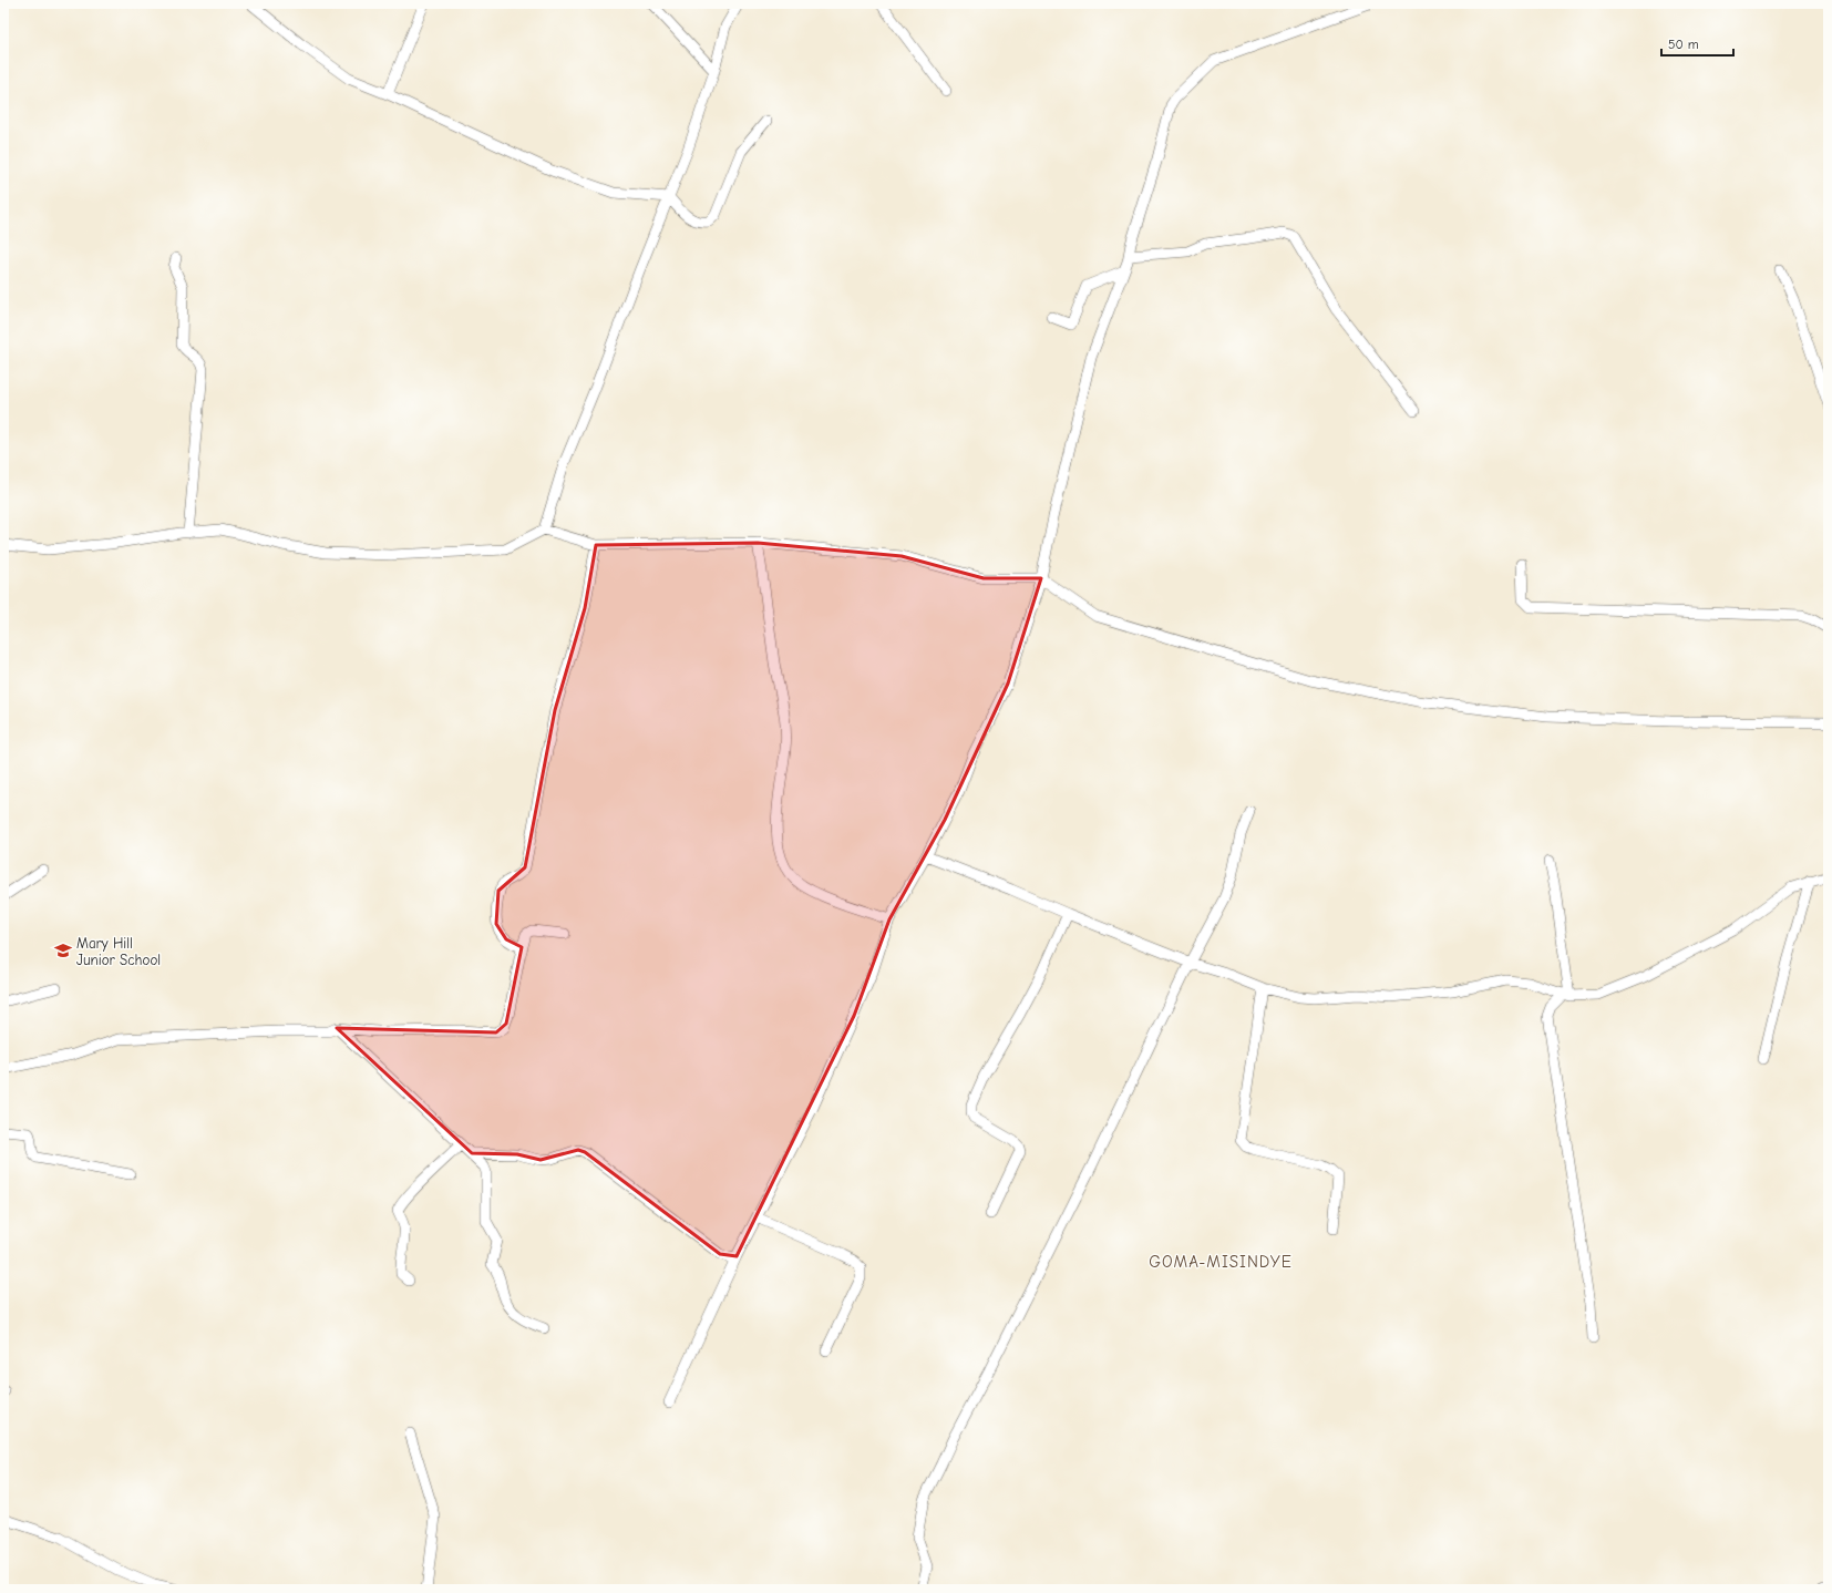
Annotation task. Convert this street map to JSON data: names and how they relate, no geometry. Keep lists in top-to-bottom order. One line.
{"districts":["GOMA-MISINDYE"],"places":{"school or university":["Mary Hill Junior School"]},"scale_bar":"50 m"}
